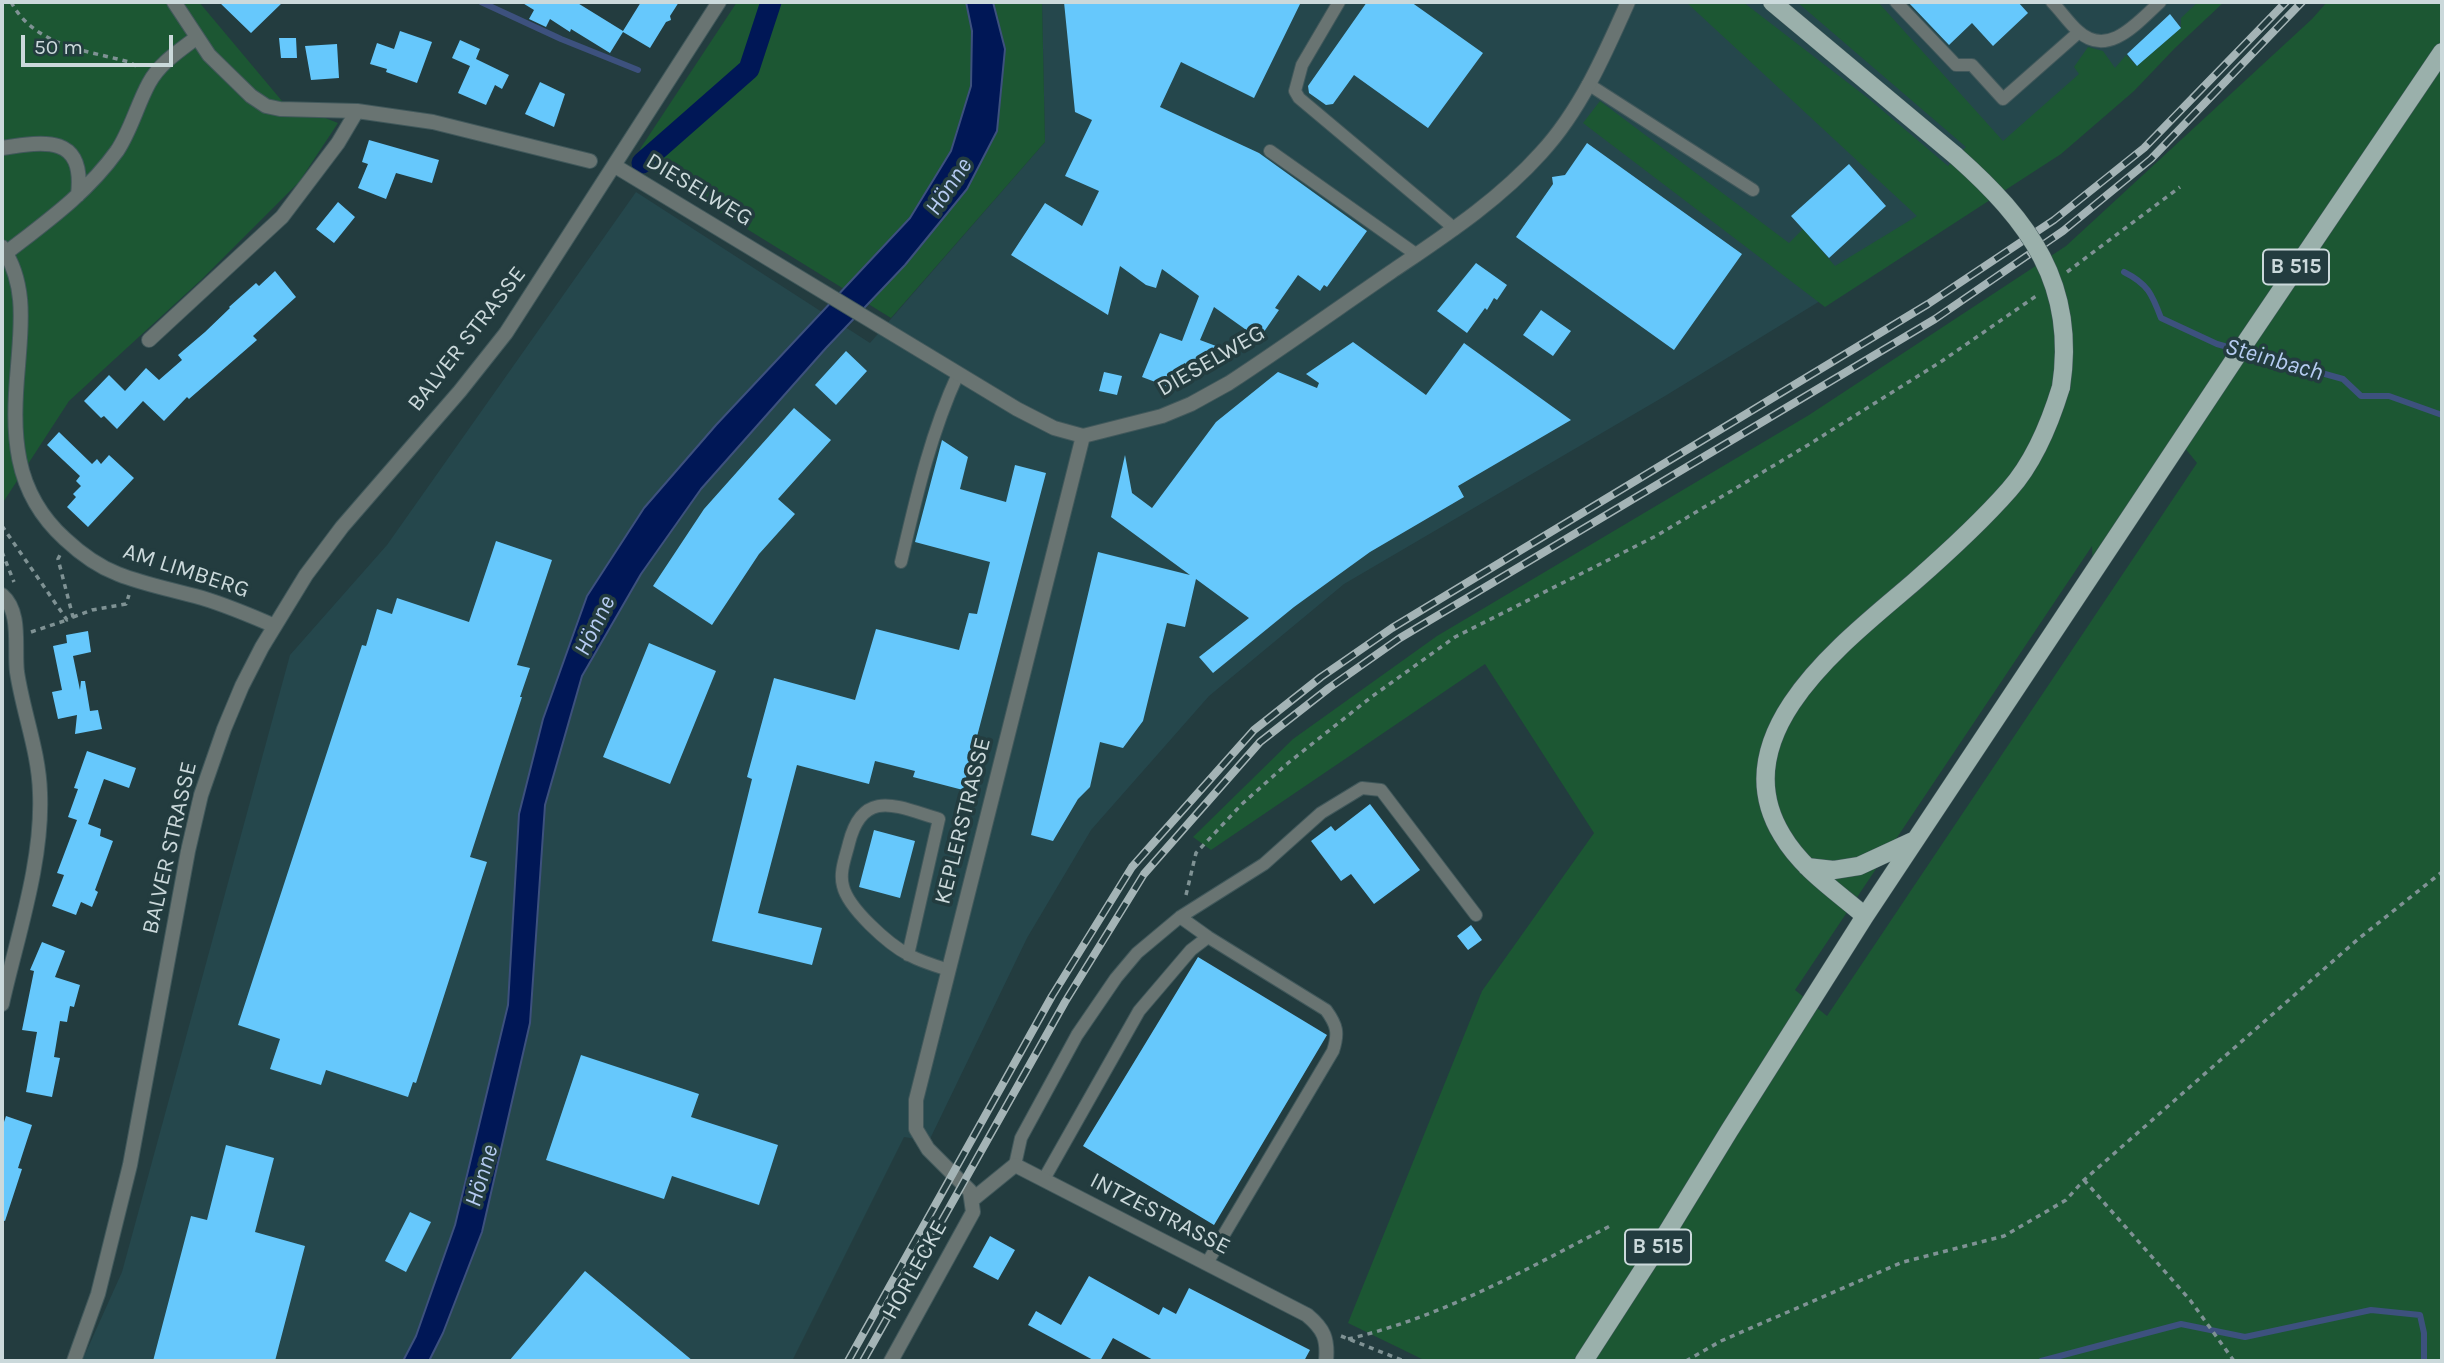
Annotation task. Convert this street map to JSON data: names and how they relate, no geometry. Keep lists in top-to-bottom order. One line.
{"streets":{"main road":["B 515"],"street":["DIESELWEG","BALVER STRASSE","AM LIMBERG","KEPLERSTRASSE","INTZESTRASSE","HORLECKE"]},"crossings":[["DIESELWEG","BALVER STRASSE"],["DIESELWEG","KEPLERSTRASSE"],["BALVER STRASSE","AM LIMBERG"],["KEPLERSTRASSE","HORLECKE"]],"water":["Hönne","Steinbach"],"scale_bar":"50 m"}
